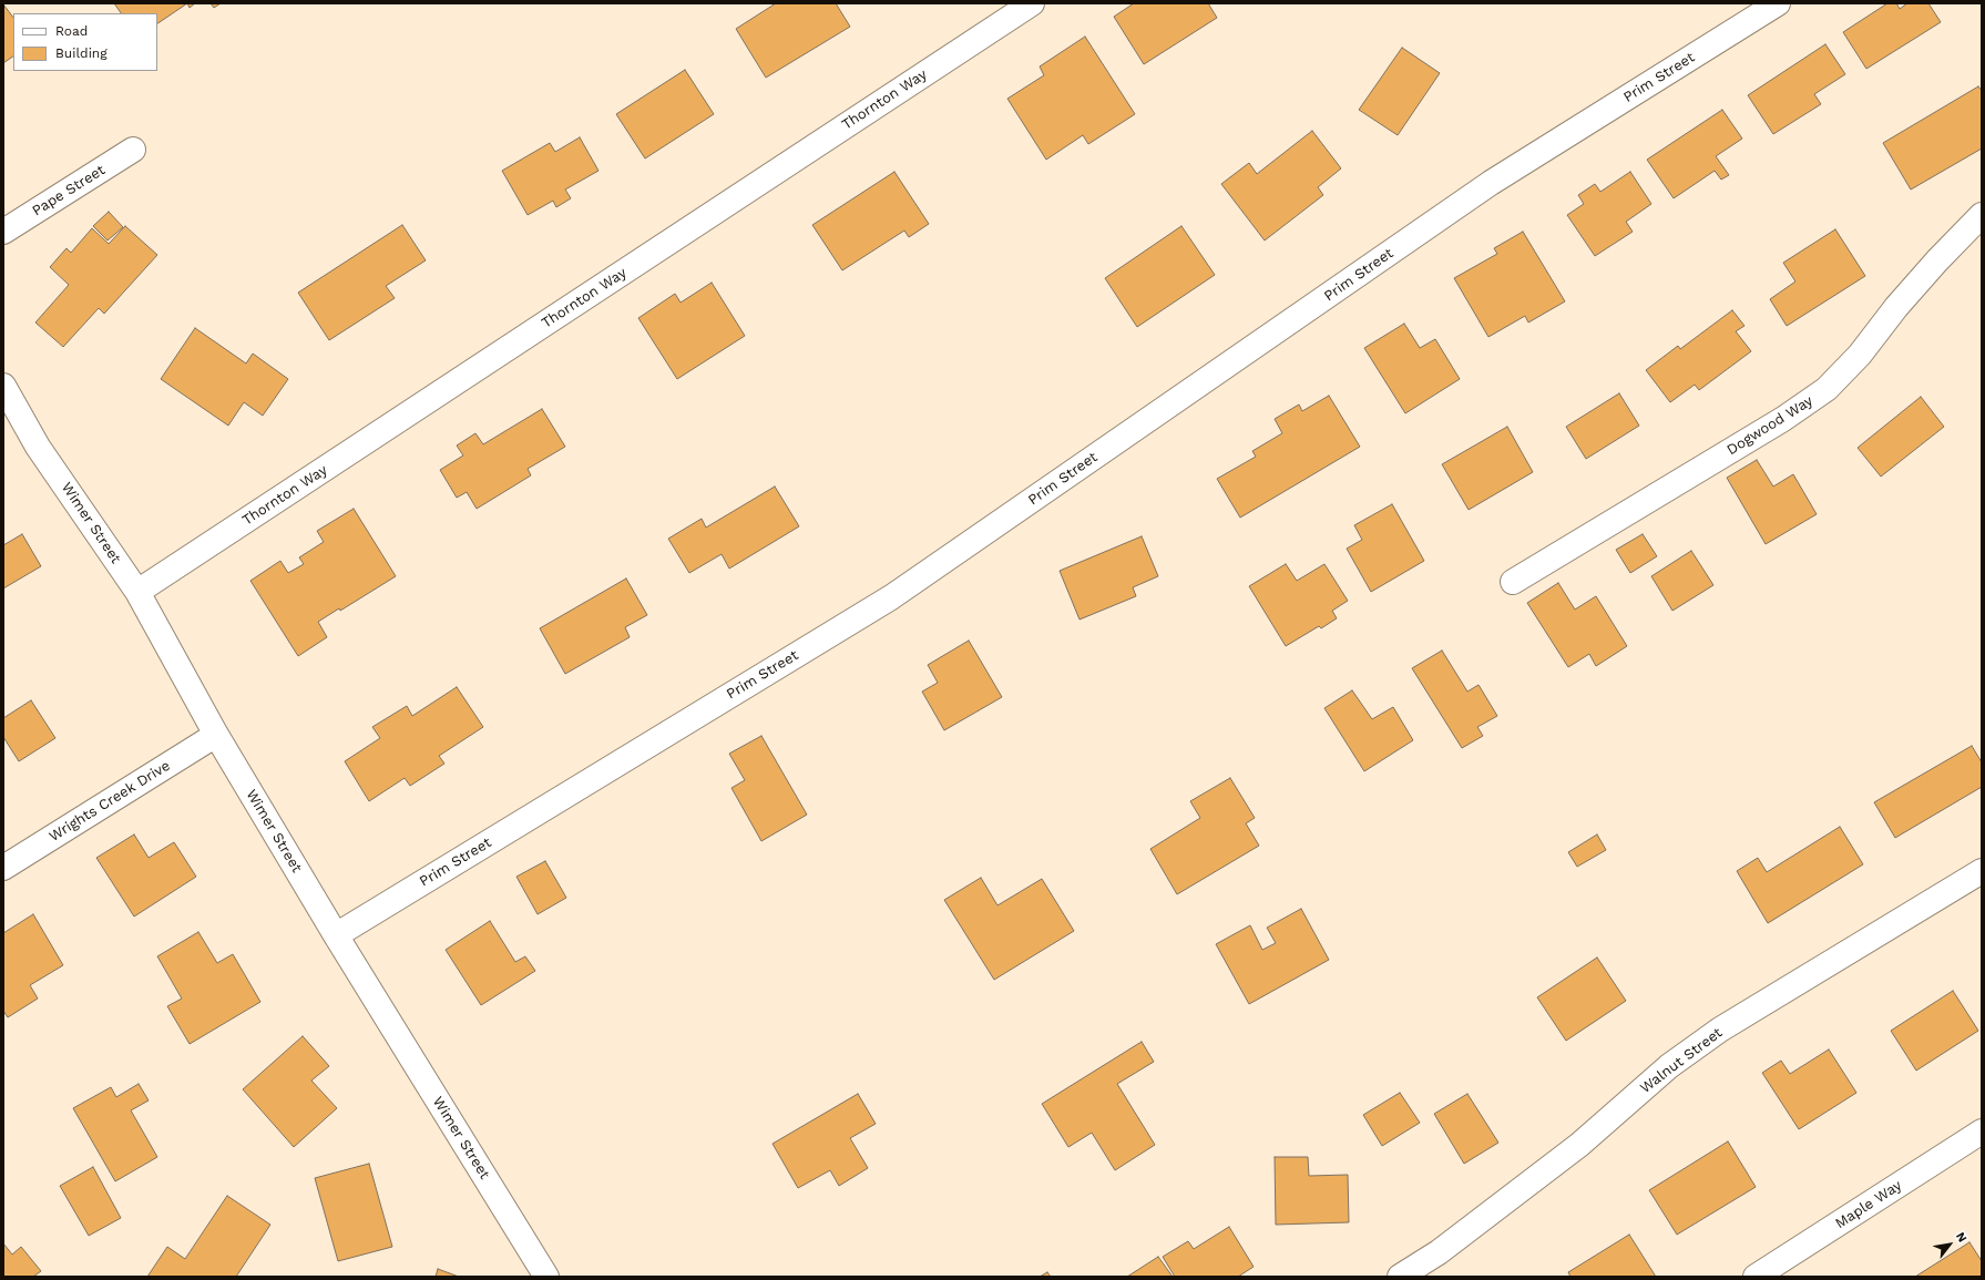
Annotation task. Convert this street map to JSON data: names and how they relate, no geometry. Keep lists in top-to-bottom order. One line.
{"streets":{"street":["Prim Street","Thornton Way","Pape Street","Dogwood Way","Wimer Street","Wrights Creek Drive","Walnut Street","Maple Way"]},"crossings":[["Prim Street","Wimer Street"],["Thornton Way","Wimer Street"],["Wimer Street","Wrights Creek Drive"]],"legend":["Road","Building"],"north":"top right"}
